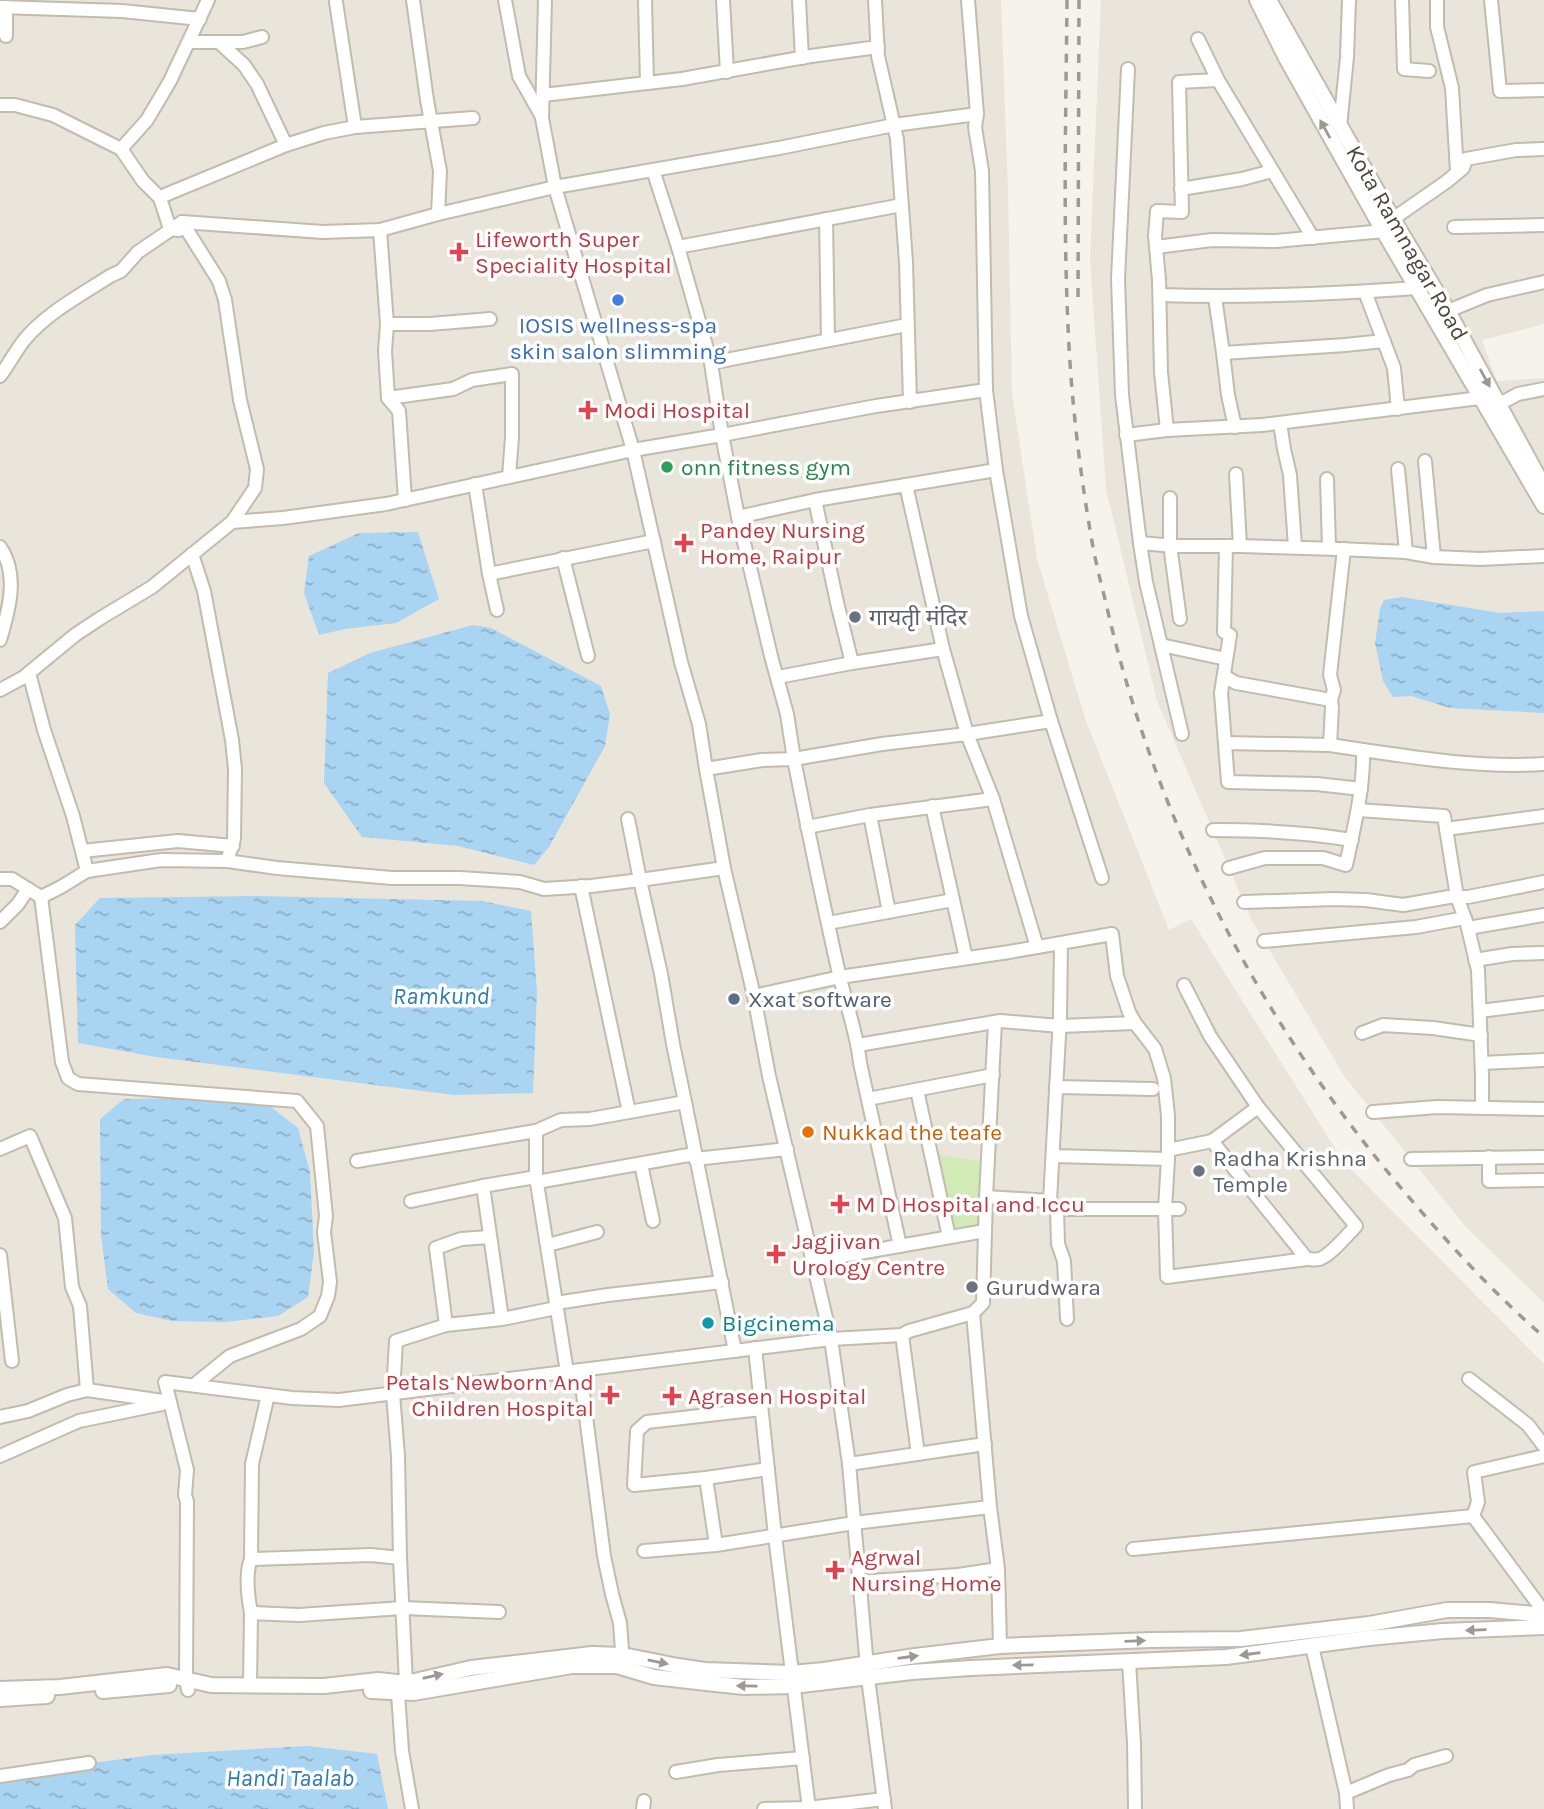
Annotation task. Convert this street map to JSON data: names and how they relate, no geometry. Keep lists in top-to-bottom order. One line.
{"streets":{"street":["Kota Ramnagar Road"]},"water":["Ramkund","Handi Taalab"],"places":{"health":["Lifeworth Super Speciality Hospital","Modi Hospital","Pandey Nursing Home, Raipur","M D Hospital and Iccu","Jagjivan Urology Centre","Petals Newborn And Children Hospital","Agrasen Hospital","Agrwal Nursing Home"],"other":["IOSIS wellness-spa skin salon slimming","onn fitness gym","गायतृी मंदिर","Xxat software","Nukkad the teafe","Radha Krishna Temple","Gurudwara","Bigcinema"]}}
